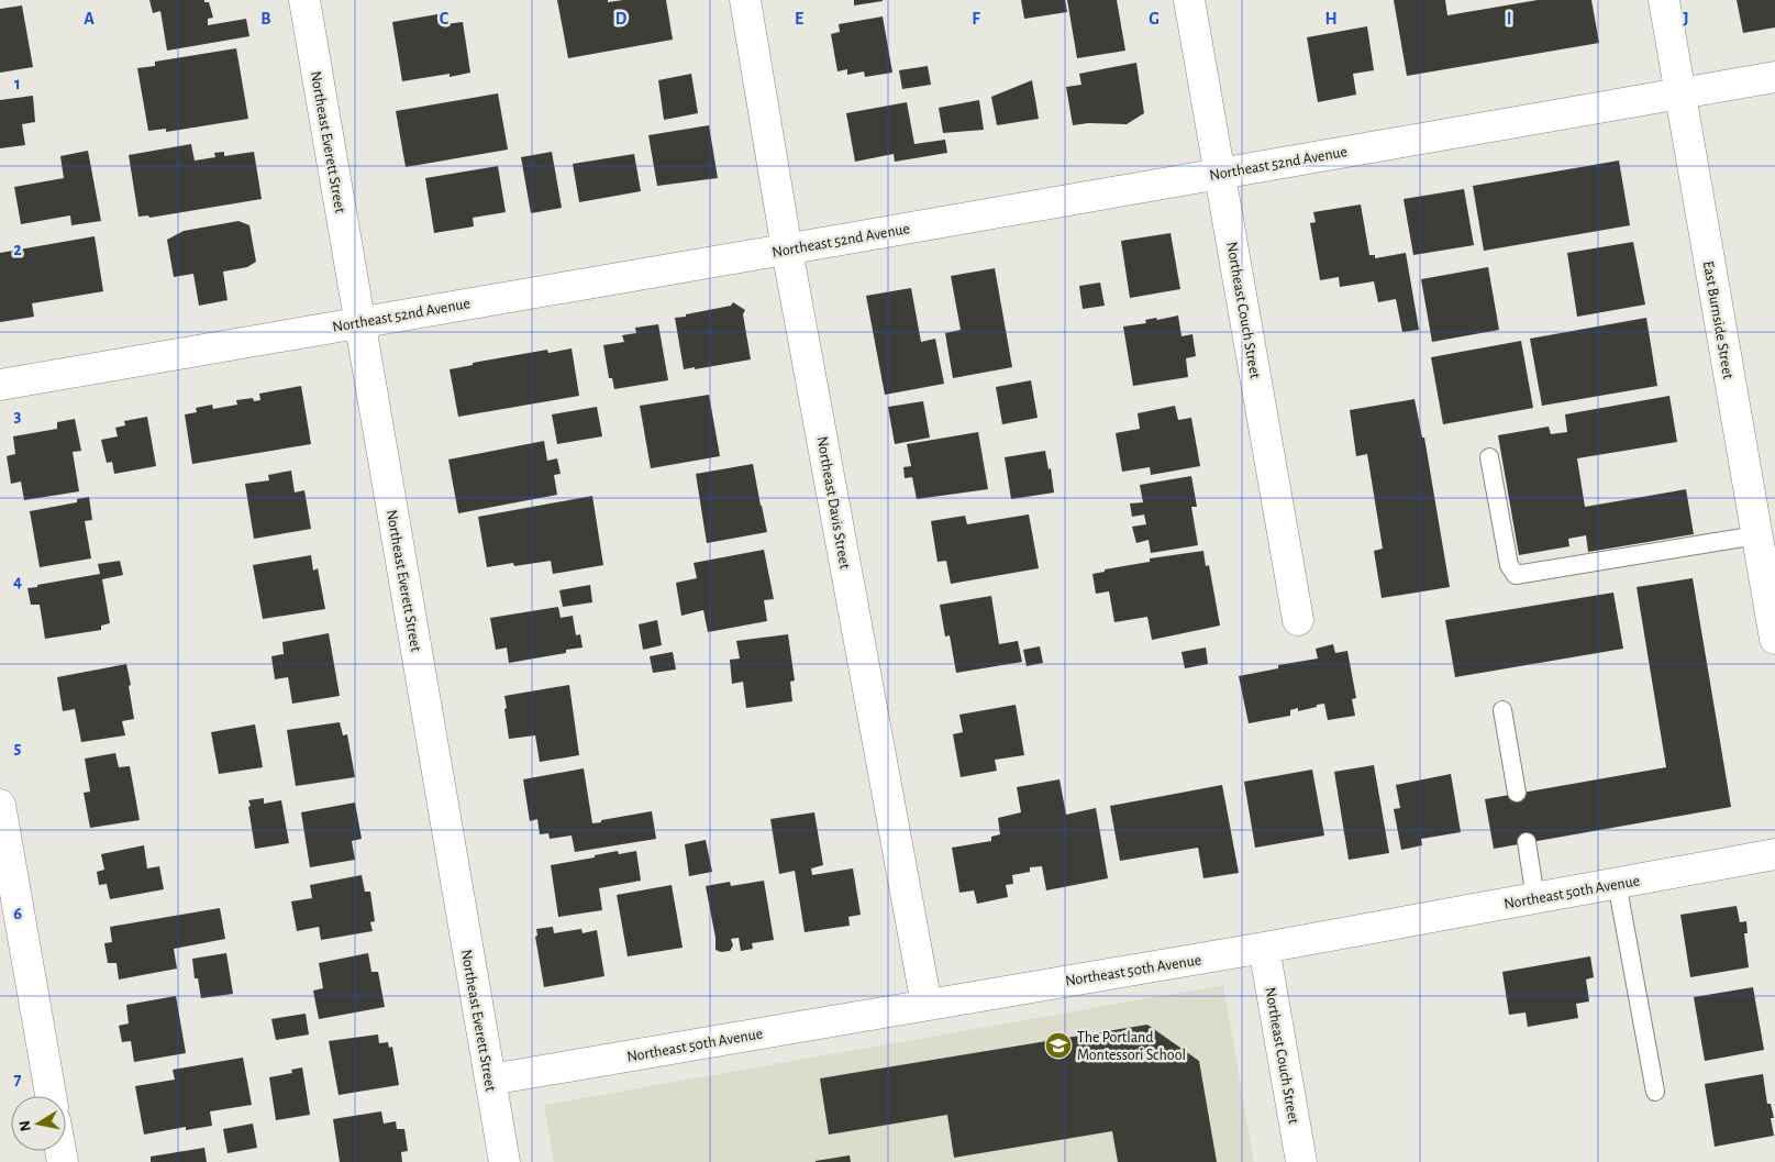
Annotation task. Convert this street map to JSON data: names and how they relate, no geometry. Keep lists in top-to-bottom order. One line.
{"streets":{"street":["Northeast Everett Street","Northeast 52nd Avenue","Northeast Couch Street","East Burnside Street","Northeast Davis Street","Northeast 50th Avenue"]},"crossings":[["Northeast Everett Street","Northeast 52nd Avenue"],["Northeast Everett Street","Northeast 50th Avenue"],["Northeast 52nd Avenue","Northeast Couch Street"],["Northeast 52nd Avenue","East Burnside Street"],["Northeast 52nd Avenue","Northeast Davis Street"],["Northeast Couch Street","Northeast 50th Avenue"],["Northeast Davis Street","Northeast 50th Avenue"]],"places":{"school or university":["The Portland Montessori School"]},"north":"left","grid":{"columns":["A","B","C","D","E","F","G","H","I","J"],"rows":["1","2","3","4","5","6","7"]}}
